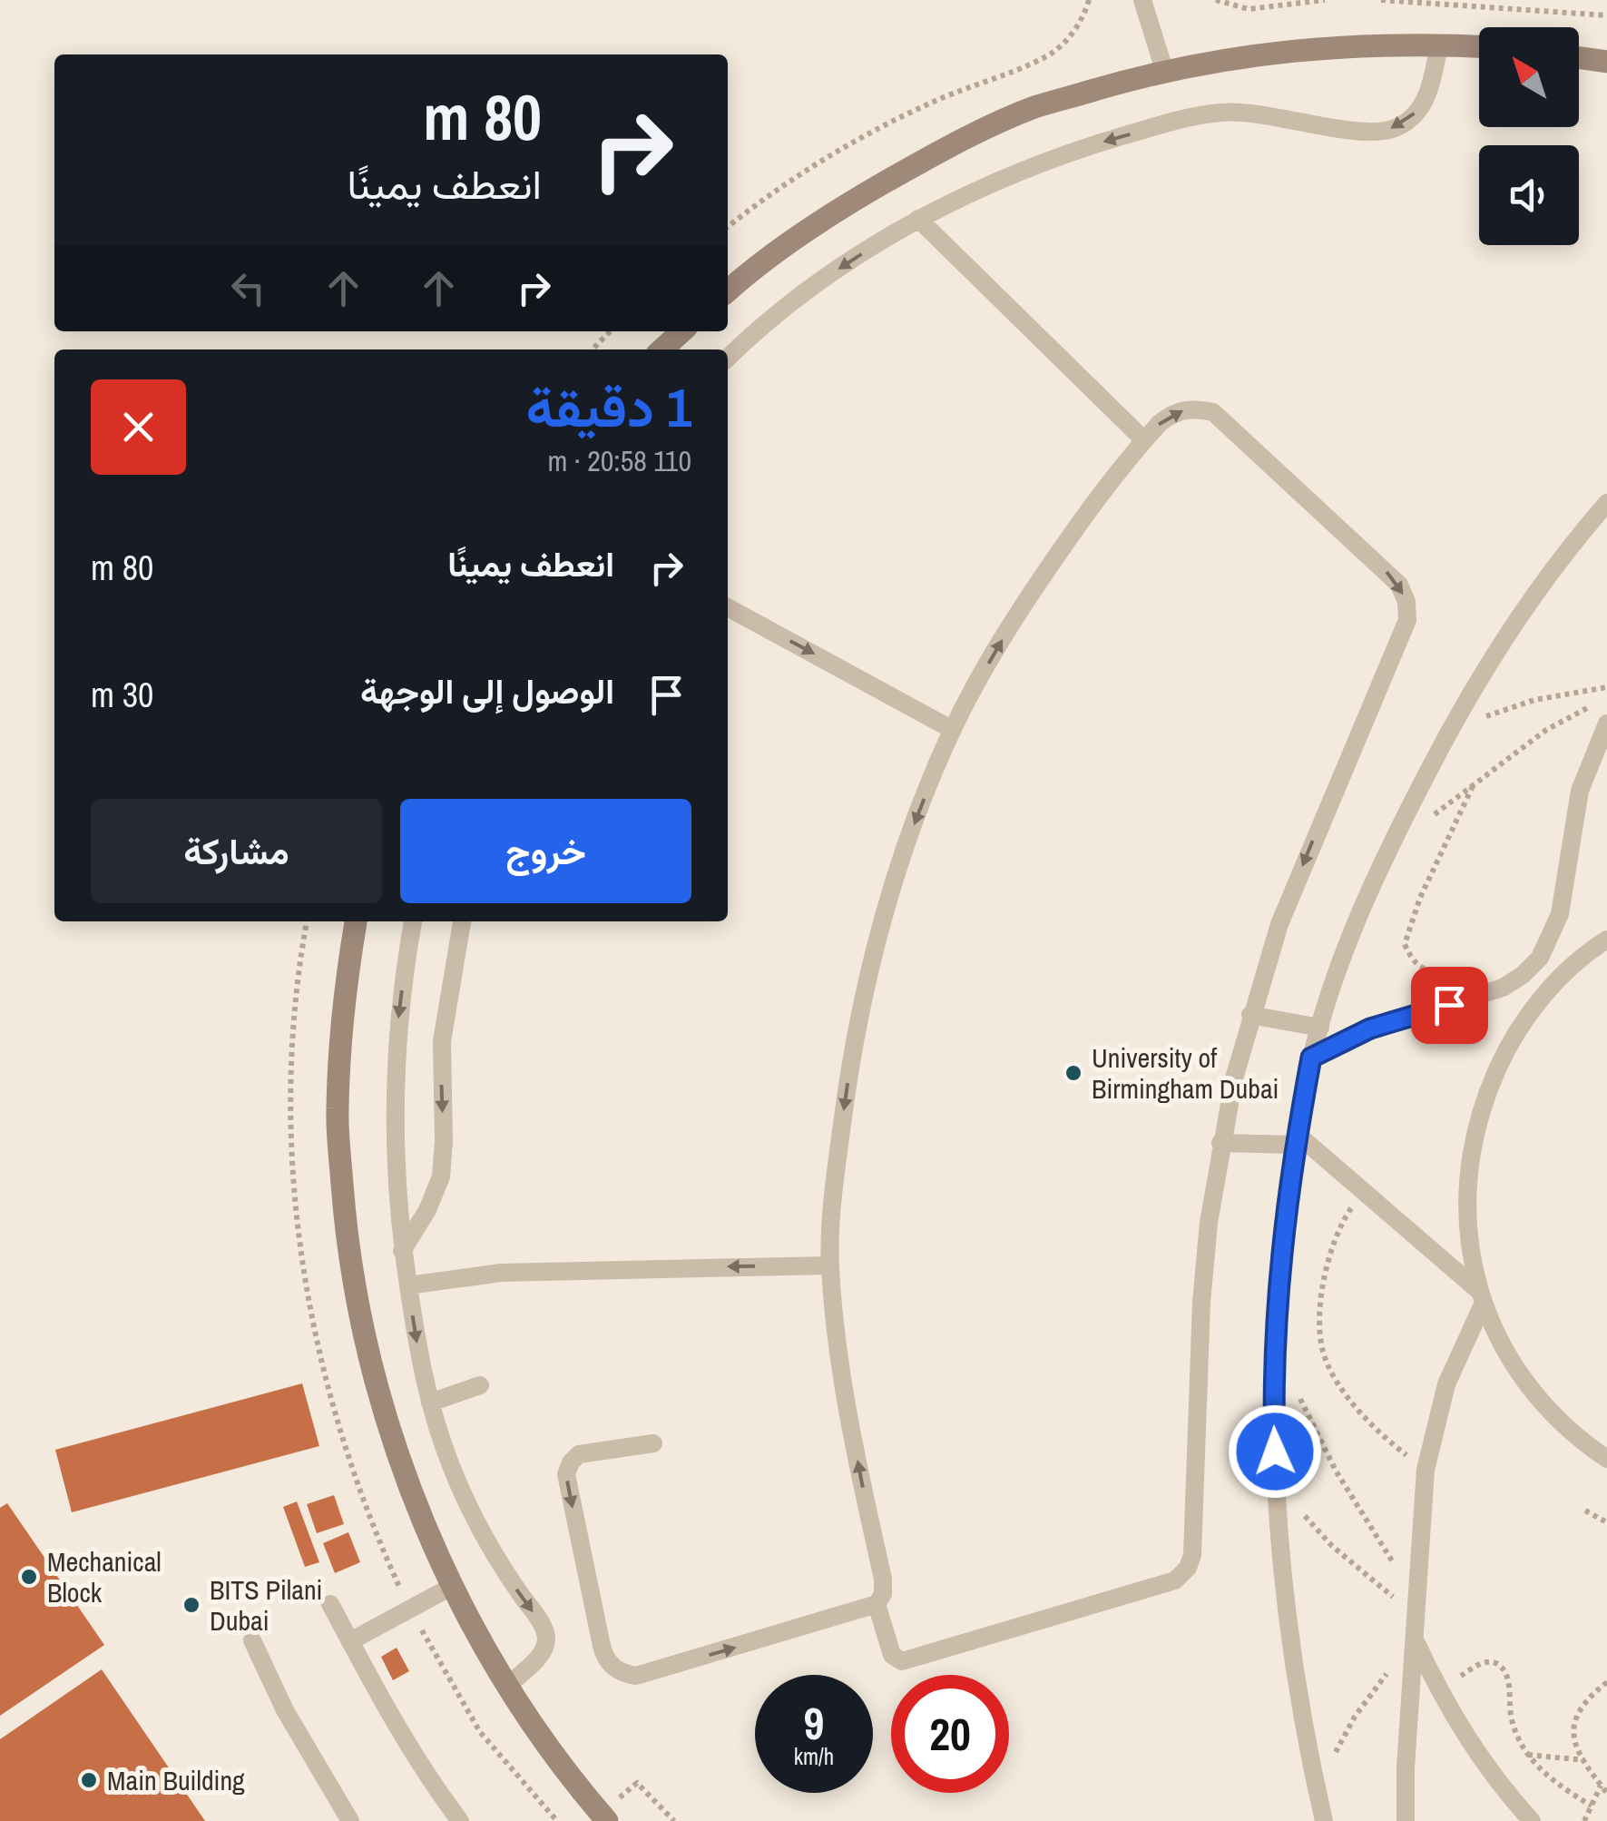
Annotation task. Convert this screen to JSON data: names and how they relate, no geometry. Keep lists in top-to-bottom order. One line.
{"places":["University of Birmingham Dubai","Mechanical Block","BITS Pilani Dubai","Main Building"],"north":"top left","page":{"turn":["80 m","انعطف يمينًا"],"heading":["1 دقيقة","110 m · 20:58"],"list":[{"name":"انعطف يمينًا","value":"80 m"},{"name":"الوصول إلى الوجهة","value":"30 m"}],"buttons":["خروج","مشاركة"],"speed":"9 km/h","limit":"20"}}
